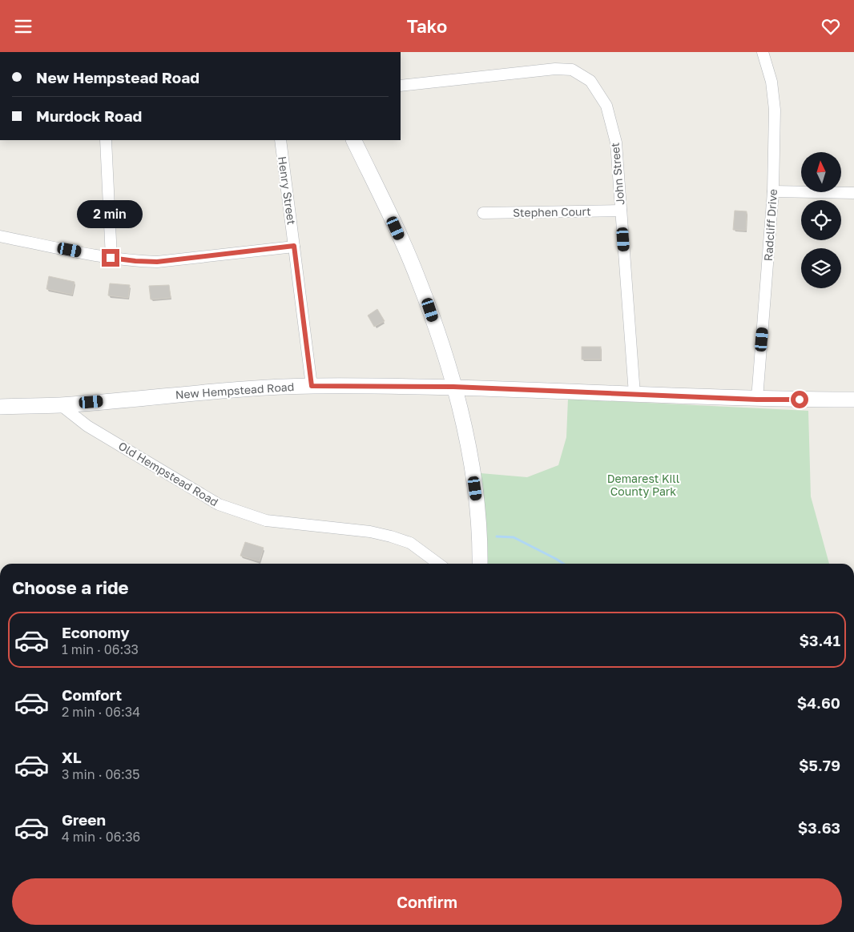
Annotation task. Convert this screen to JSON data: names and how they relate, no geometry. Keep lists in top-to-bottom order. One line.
{"streets":{"street":["John Street","Henry Street","Stephen Court","Radcliff Drive","New Hempstead Road","Old Hempstead Road"]},"crossings":[["John Street","Stephen Court"],["John Street","New Hempstead Road"],["Henry Street","New Hempstead Road"],["Radcliff Drive","New Hempstead Road"],["New Hempstead Road","Old Hempstead Road"]],"parks":["Demarest Kill County Park"],"north":"top","page":{"header":"Tako","banner":["New Hempstead Road","Murdock Road"],"bubble":"2 min","heading":"Choose a ride","list":[{"name":"Economy","note":"1 min · 06:33","value":"$3.41"},{"name":"Comfort","note":"2 min · 06:34","value":"$4.60"},{"name":"XL","note":"3 min · 06:35","value":"$5.79"},{"name":"Green","note":"4 min · 06:36","value":"$3.63"}],"buttons":"Confirm"}}
